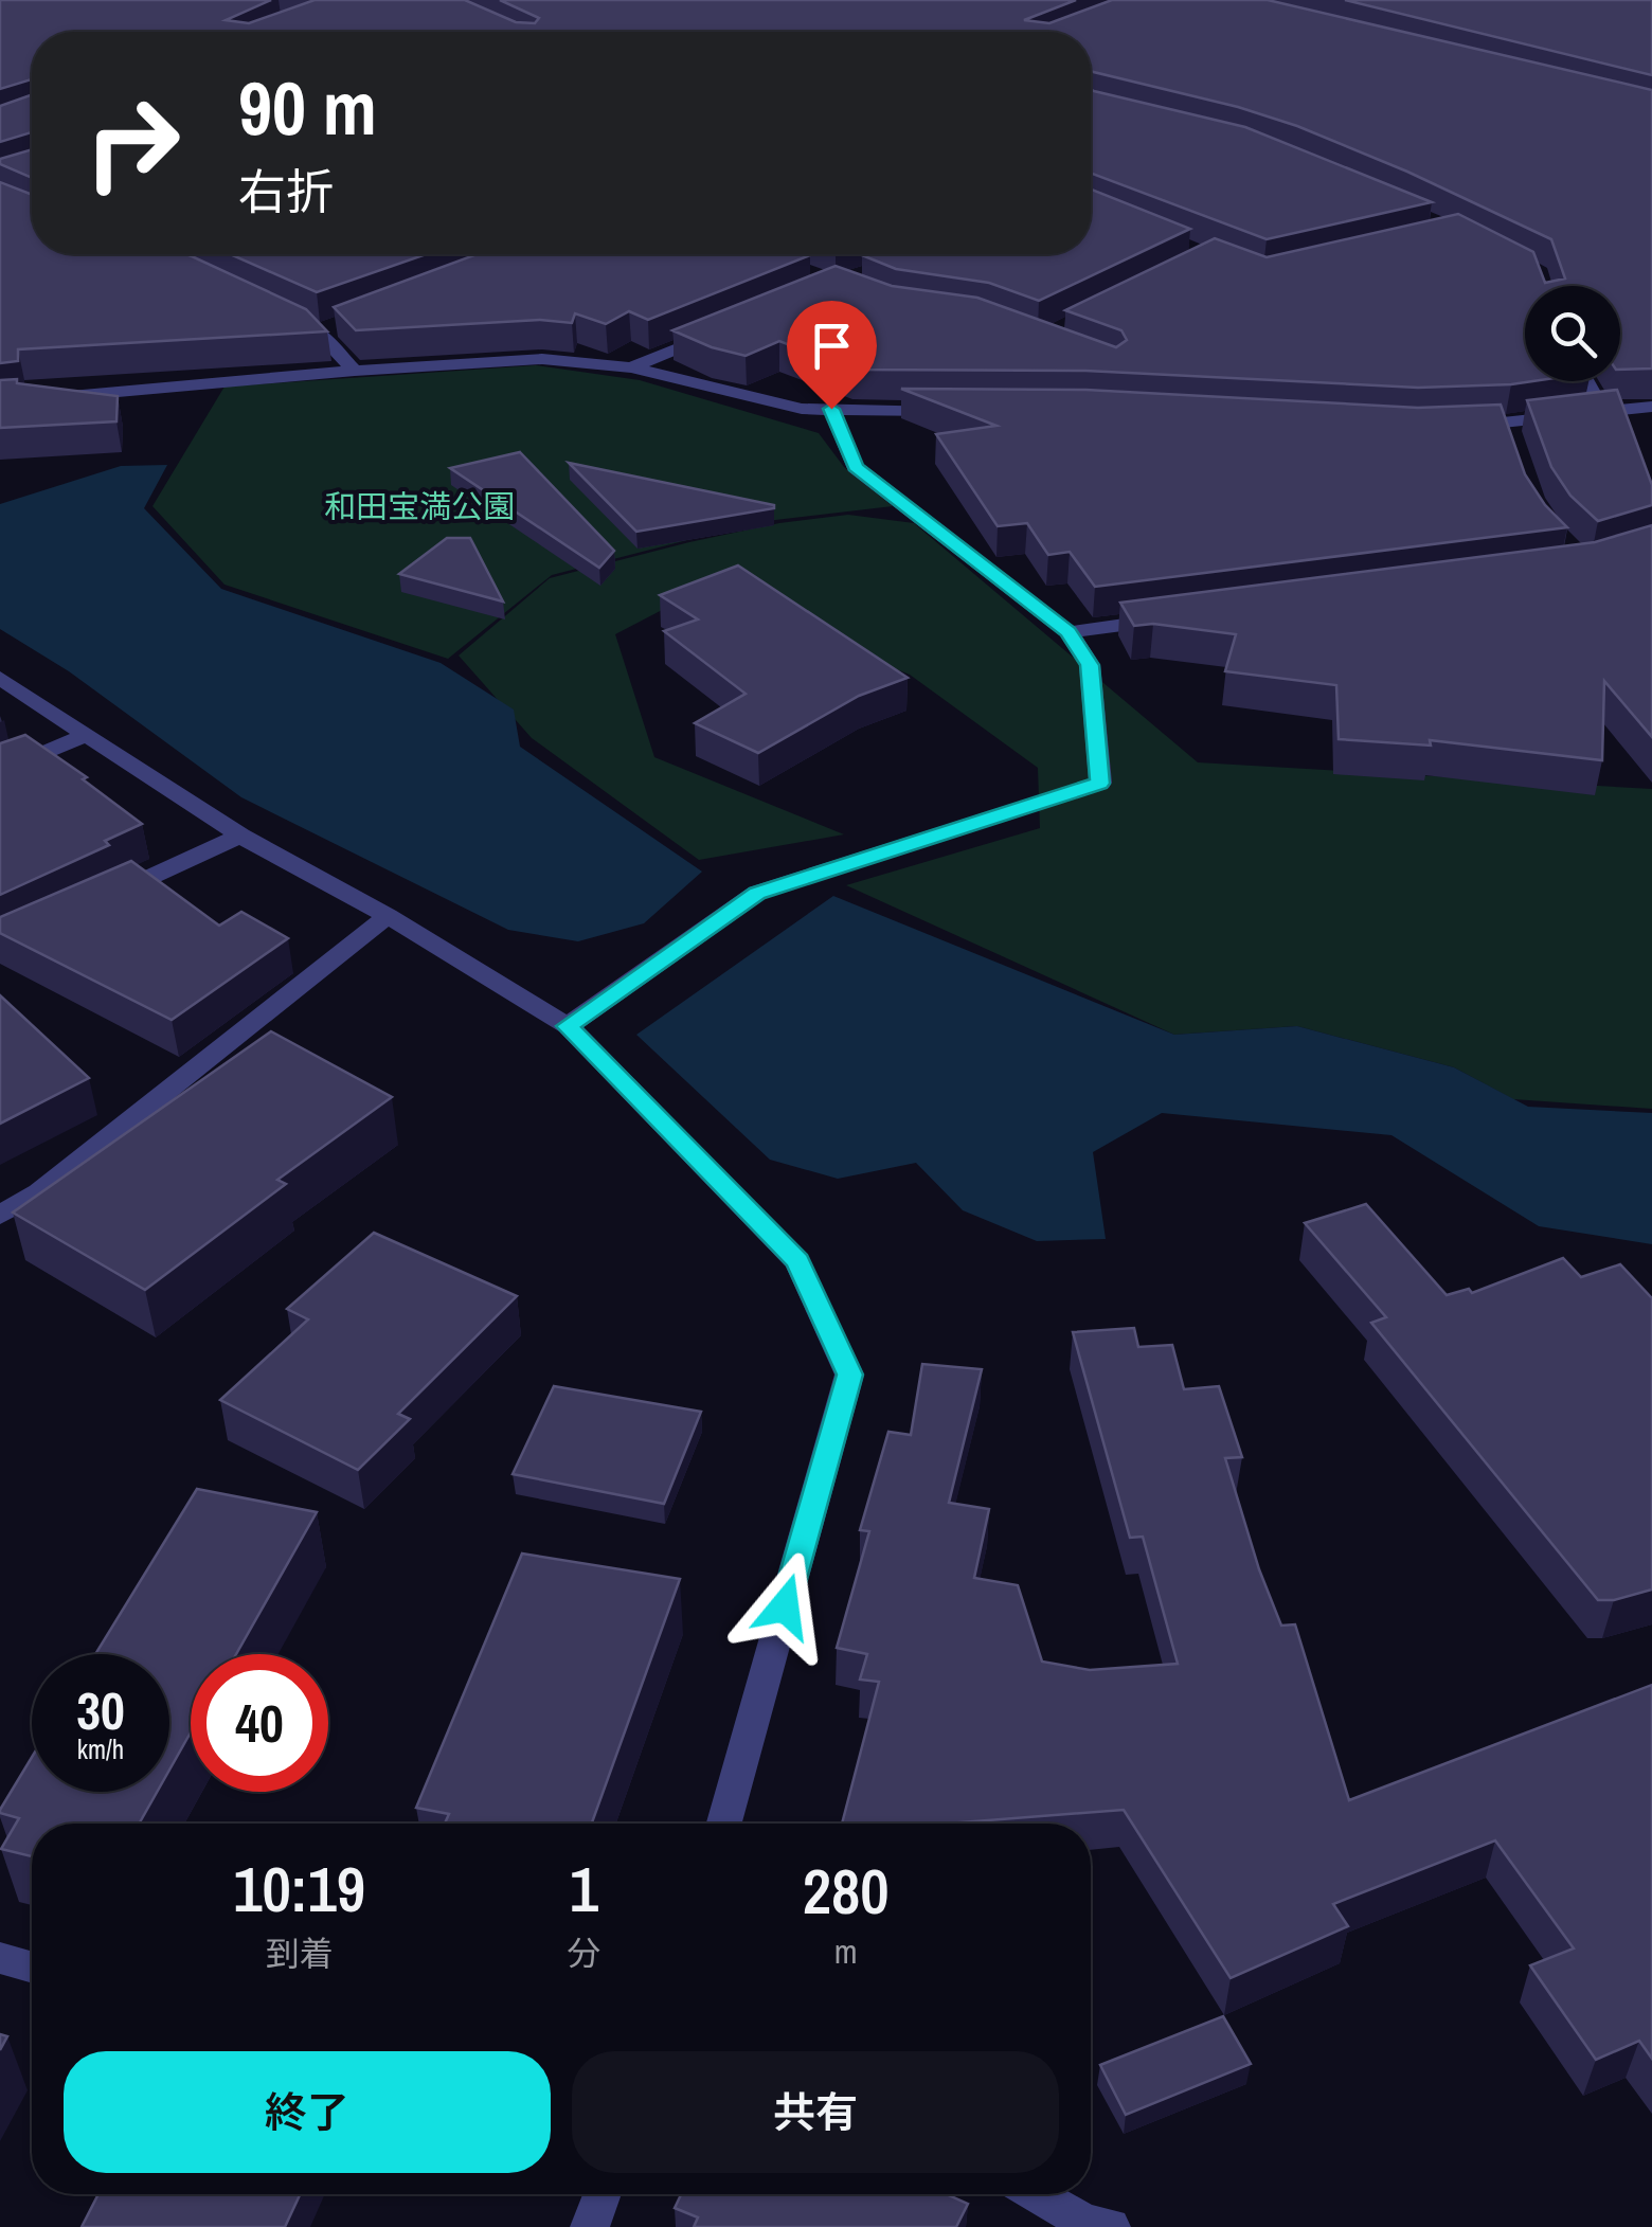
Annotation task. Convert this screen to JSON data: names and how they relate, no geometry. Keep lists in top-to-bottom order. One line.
{"parks":["和田宝満公園"],"page":{"turn":["90 m","右折"],"speed":"30 km/h","limit":"40","eta":["10:19","到着","1","分","280","m"],"buttons":["終了","共有"]}}
